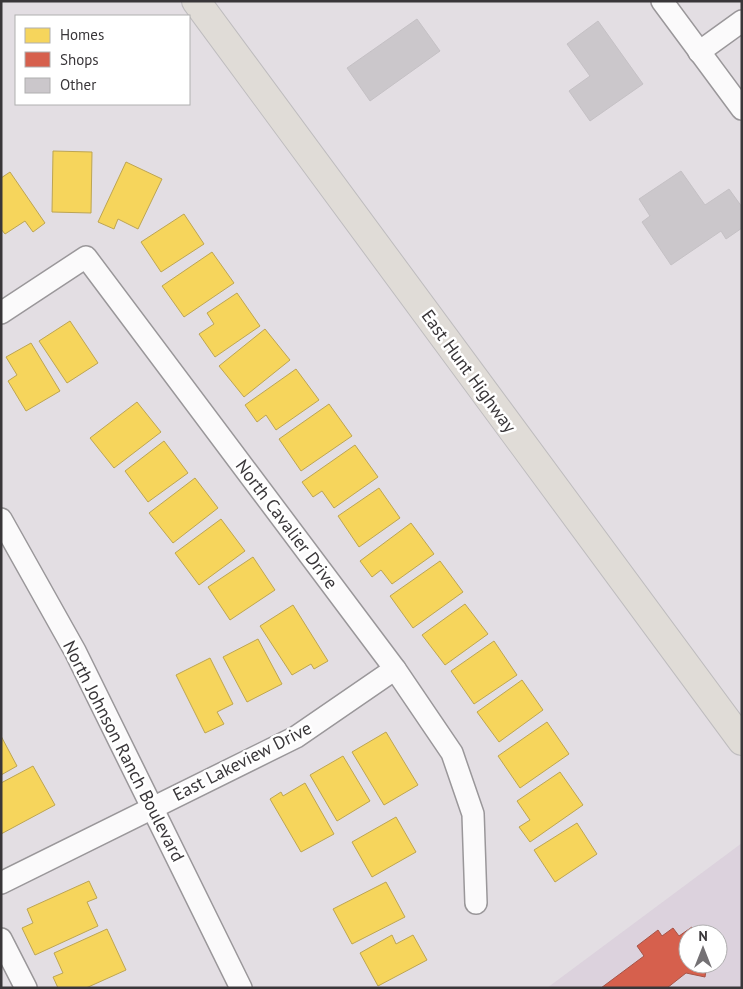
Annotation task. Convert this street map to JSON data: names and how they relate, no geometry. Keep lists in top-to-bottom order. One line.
{"streets":{"main road":["East Hunt Highway"],"street":["North Cavalier Drive","North Johnson Ranch Boulevard","East Lakeview Drive"]},"crossings":[["North Cavalier Drive","East Lakeview Drive"],["North Johnson Ranch Boulevard","East Lakeview Drive"]],"legend":["Homes","Shops","Other"],"north":"top"}
